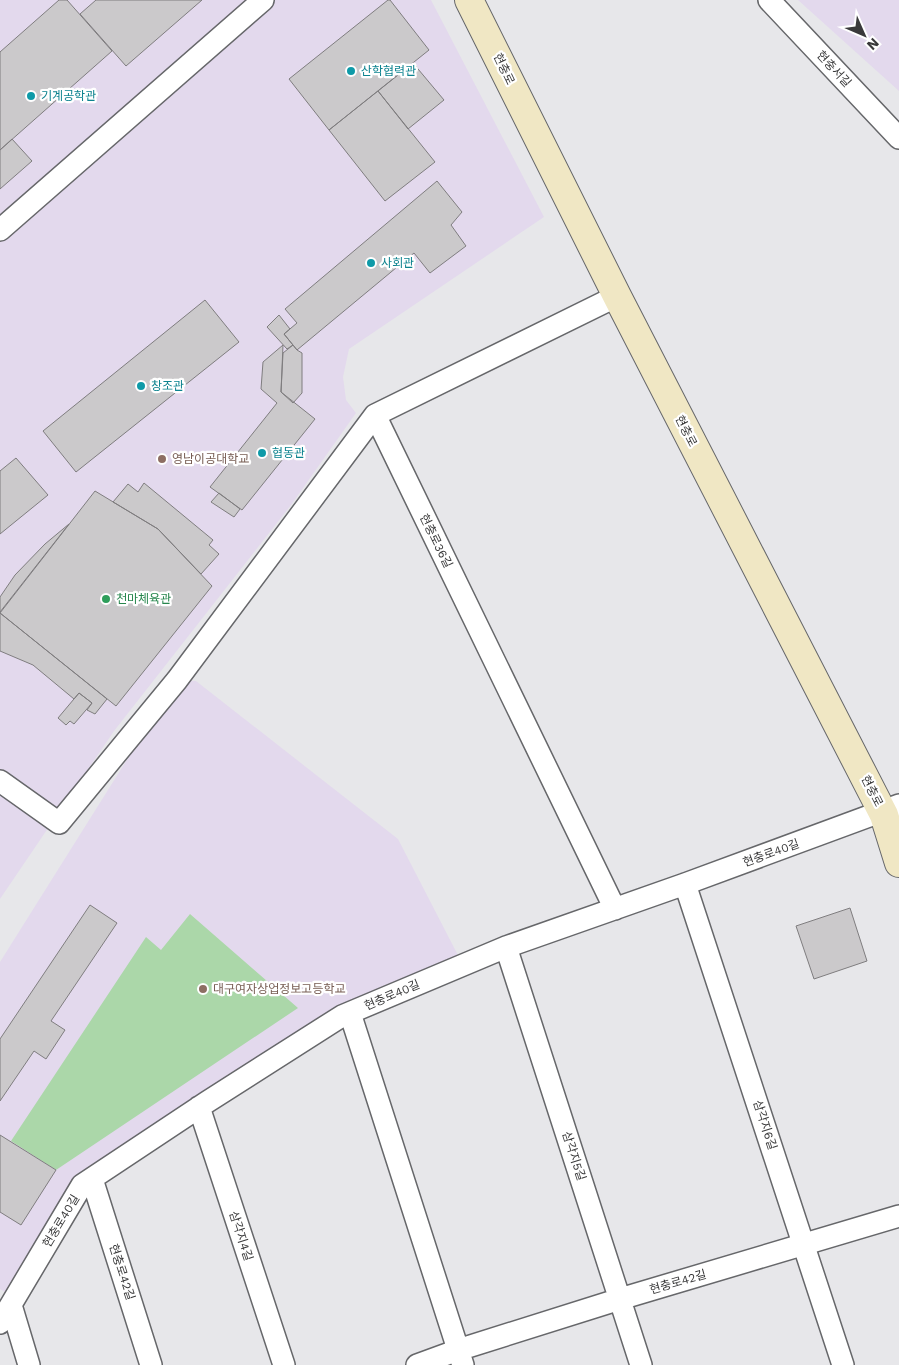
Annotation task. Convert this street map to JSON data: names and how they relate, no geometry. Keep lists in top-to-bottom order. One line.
{"streets":{"main road":["현충로"],"street":["현충서길","현충로36길","현충로40길","삼각지6길","삼각지5길","삼각지4길","현충로42길"]},"crossings":[["현충로","현충로40길"],["현충로36길","현충로40길"],["현충로40길","삼각지6길"],["현충로40길","삼각지5길"],["현충로40길","삼각지4길"],["현충로40길","현충로42길"],["삼각지6길","현충로42길"],["삼각지5길","현충로42길"]],"places":["산학협력관","기계공학관","사회관","창조관","협동관","영남이공대학교","천마체육관","대구여자상업정보고등학교"],"north":"bottom right"}
